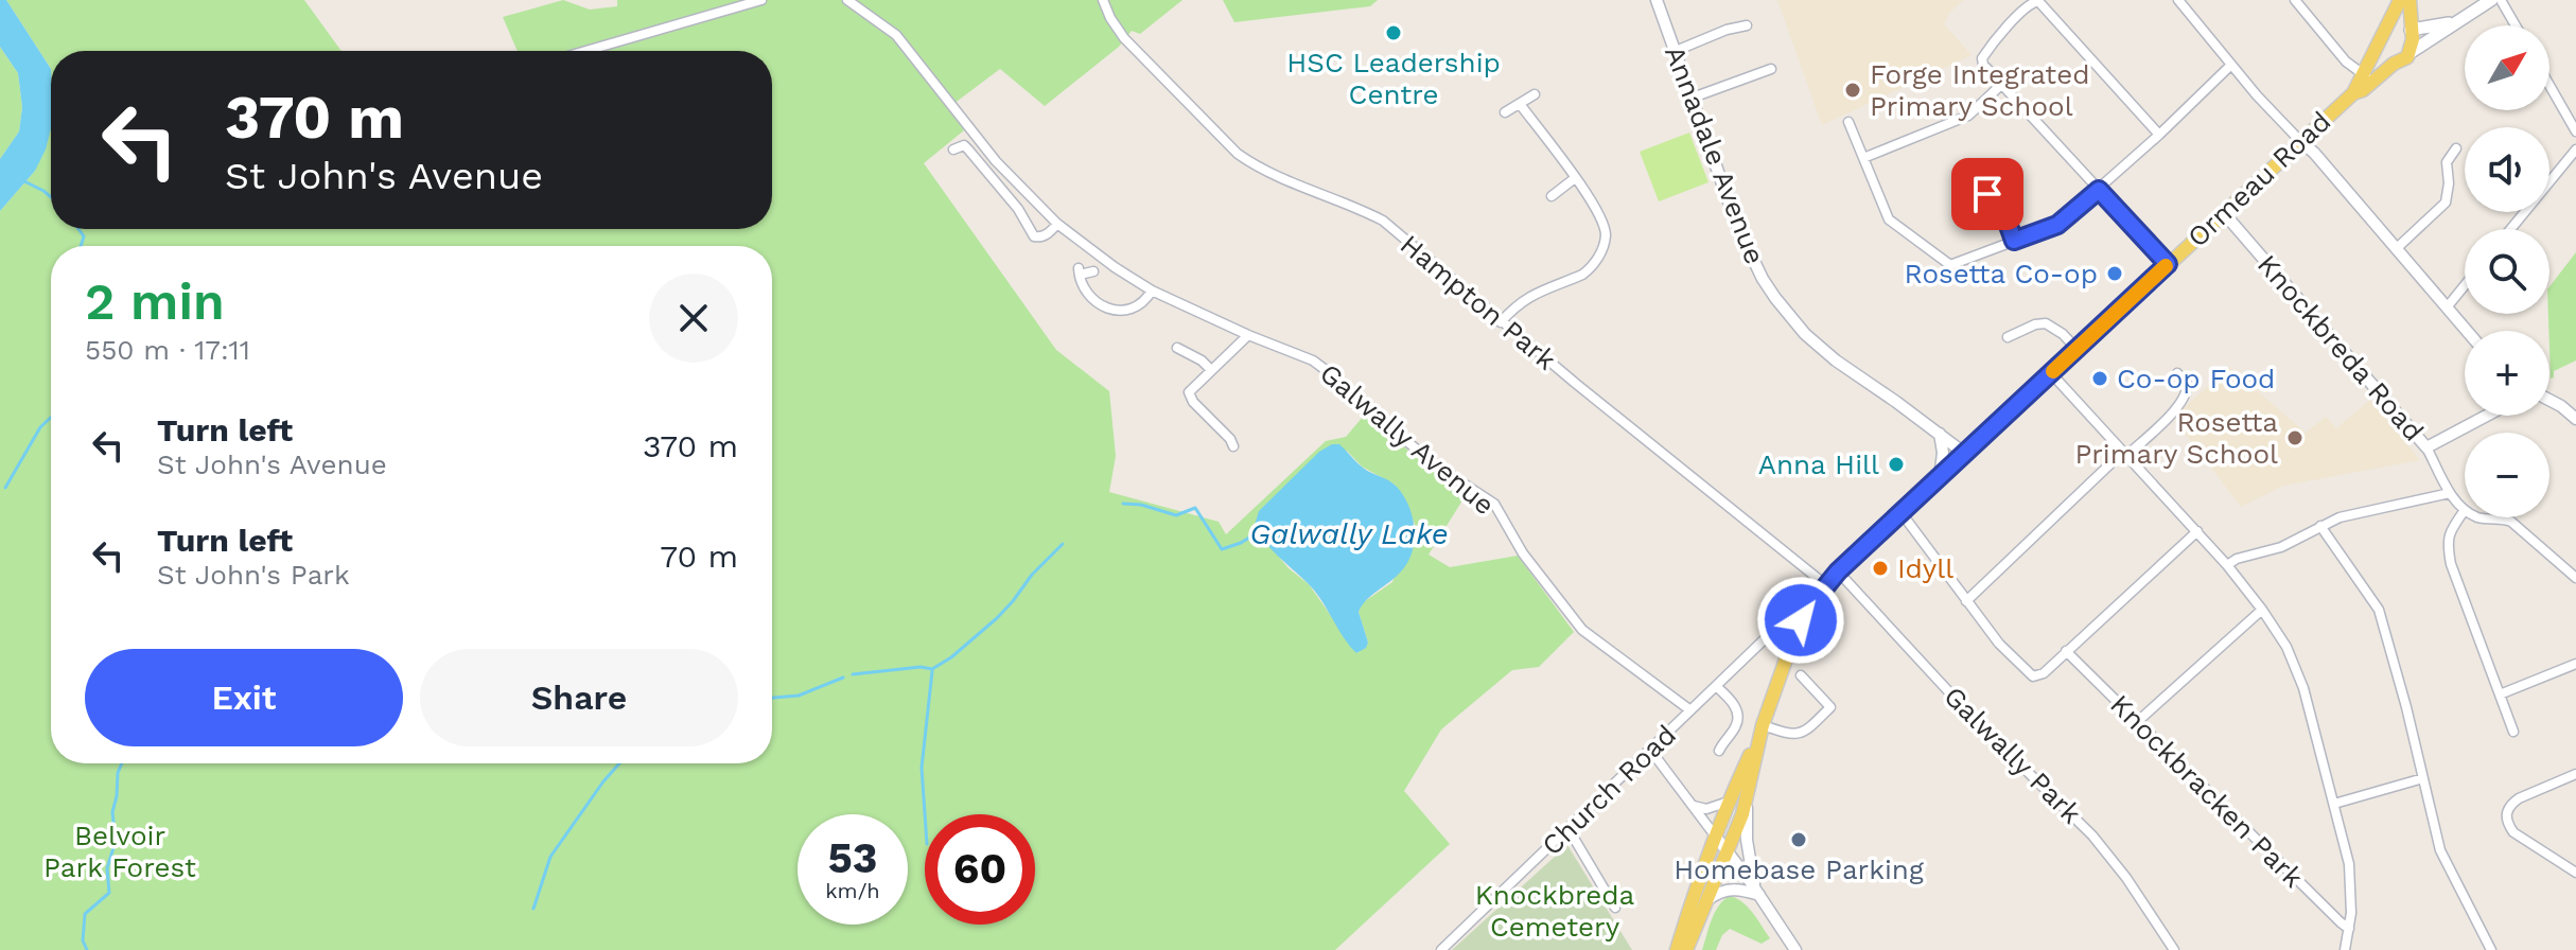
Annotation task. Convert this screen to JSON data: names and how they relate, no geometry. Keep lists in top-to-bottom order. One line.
{"streets":{"main road":["Ormeau Road"],"street":["Annadale Avenue","Hampton Park","Knockbreda Road","Galwally Avenue","Galwally Park","Church Road","Knockbracken Park"]},"crossings":[["Annadale Avenue","Ormeau Road"],["Ormeau Road","Hampton Park"],["Ormeau Road","Knockbreda Road"],["Ormeau Road","Galwally Park"],["Galwally Avenue","Church Road"]],"water":["Galwally Lake"],"parks":["Belvoir Park Forest","Knockbreda Cemetery"],"places":["HSC Leadership Centre","Forge Integrated Primary School","Rosetta Co-op","Co-op Food","Rosetta Primary School","Anna Hill","Idyll","Homebase Parking"],"north":"top right","page":{"map_buttons":["+","−"],"turn":["370 m","St John's Avenue"],"heading":["2 min","550 m · 17:11"],"list":[{"name":"Turn left","note":"St John's Avenue","value":"370 m"},{"name":"Turn left","note":"St John's Park","value":"70 m"}],"buttons":["Exit","Share"],"speed":"53 km/h","limit":"60"}}
